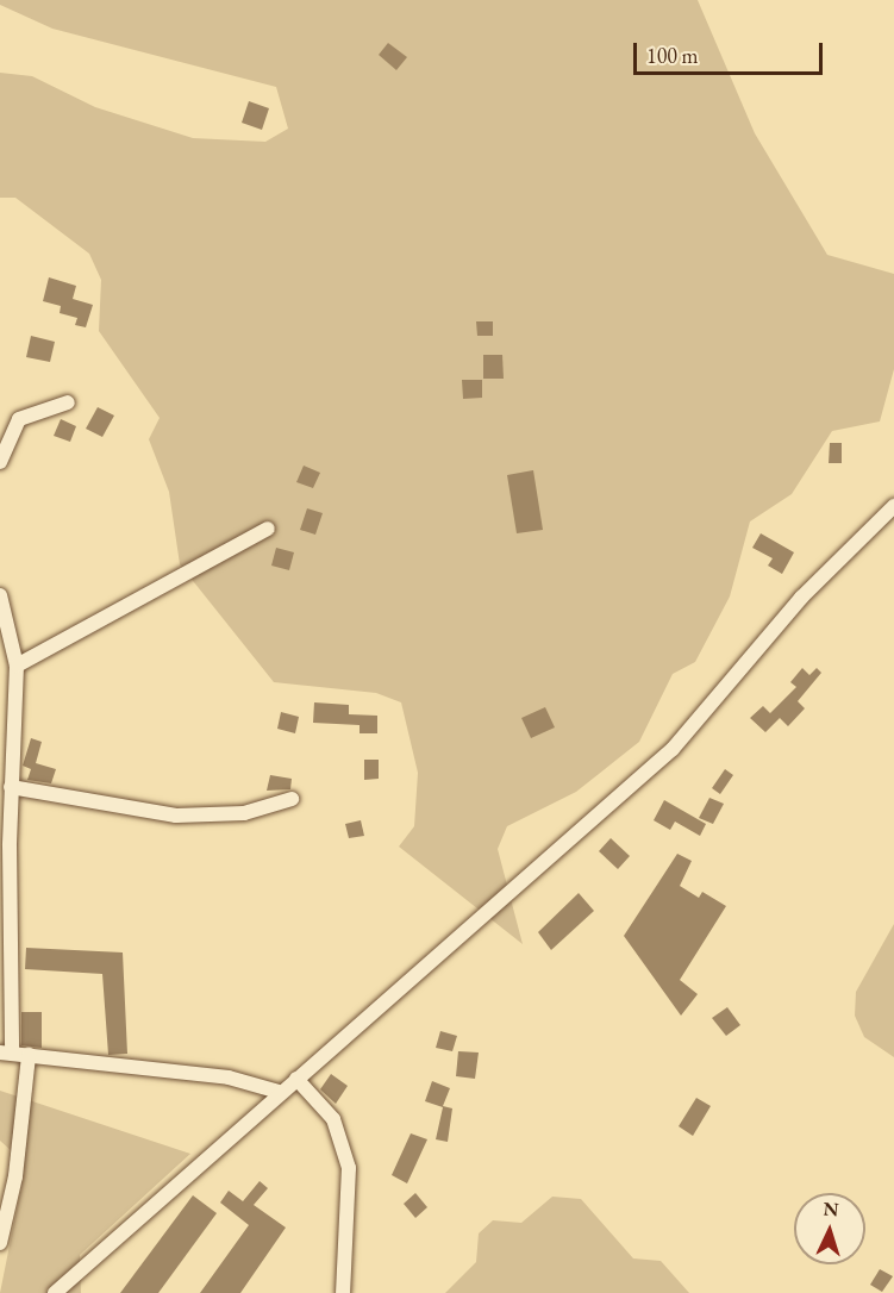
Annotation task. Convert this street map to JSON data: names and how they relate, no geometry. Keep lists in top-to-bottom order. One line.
{"scale_bar":"100 m","north":"top"}
